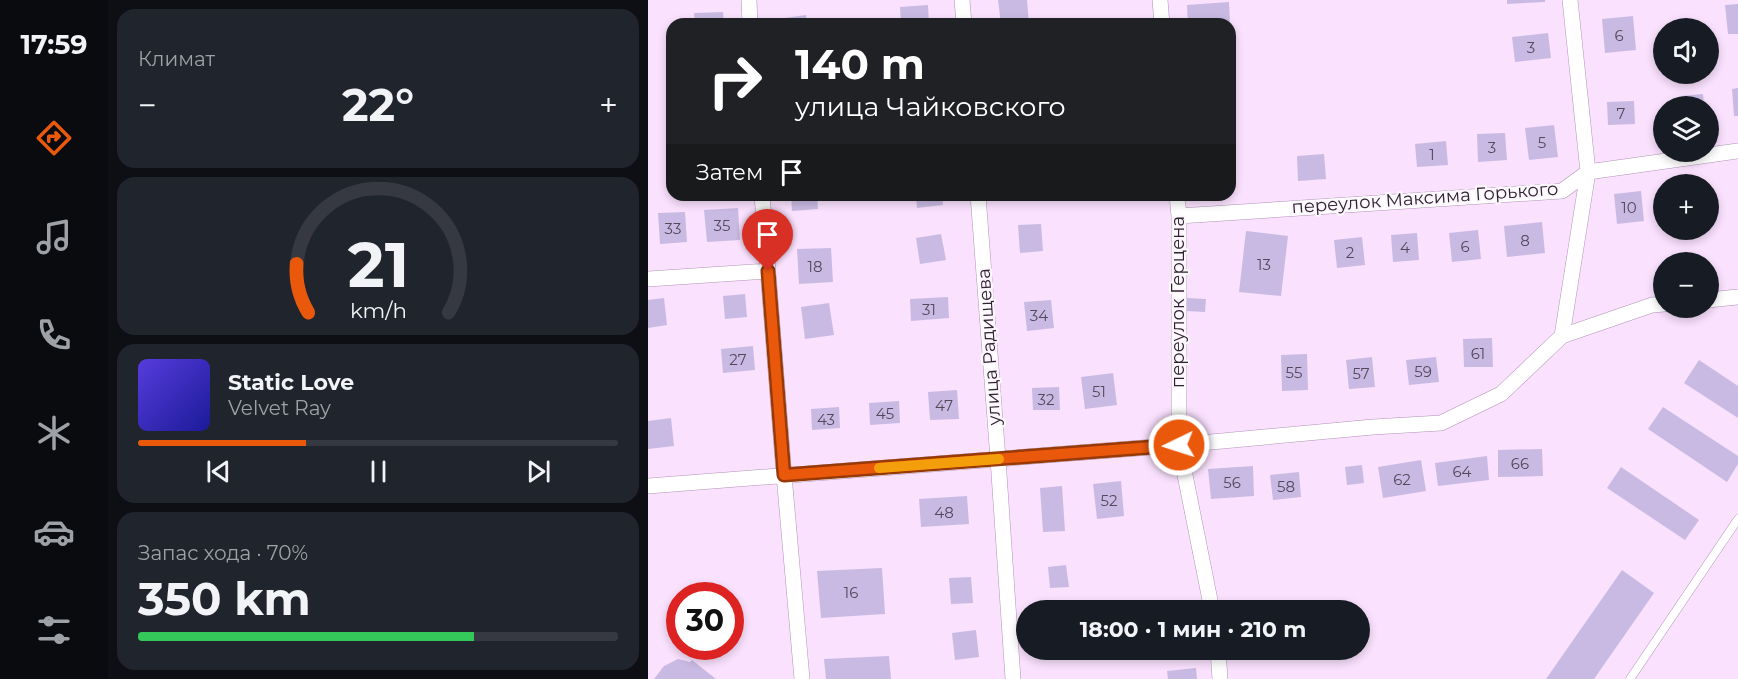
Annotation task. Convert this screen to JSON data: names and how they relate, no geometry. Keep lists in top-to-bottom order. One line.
{"streets":{"street":["переулок Максима Горького","переулок Герцена","улица Радищева"]},"crossings":[["переулок Максима Горького","переулок Герцена"]],"house_numbers":["6","3","7","5","3","1","10","35","33","8","6","4","2","13","18","31","34","61","27","59","55","57","51","32","47","45","43","66","64","62","56","58","52","48","16"],"page":{"tabs":"17:59","tile":["Климат",["Запас хода · 70%","350 km"]],"map_buttons":["+","−"],"turn":["140 m","улица Чайковского"],"heat":["−","22°","+"],"then":"Затем","song":["Static Love","Velvet Ray"],"limit":"30","trip":"18:00 · 1 мин · 210 m","gauge":["21","km/h"]}}
